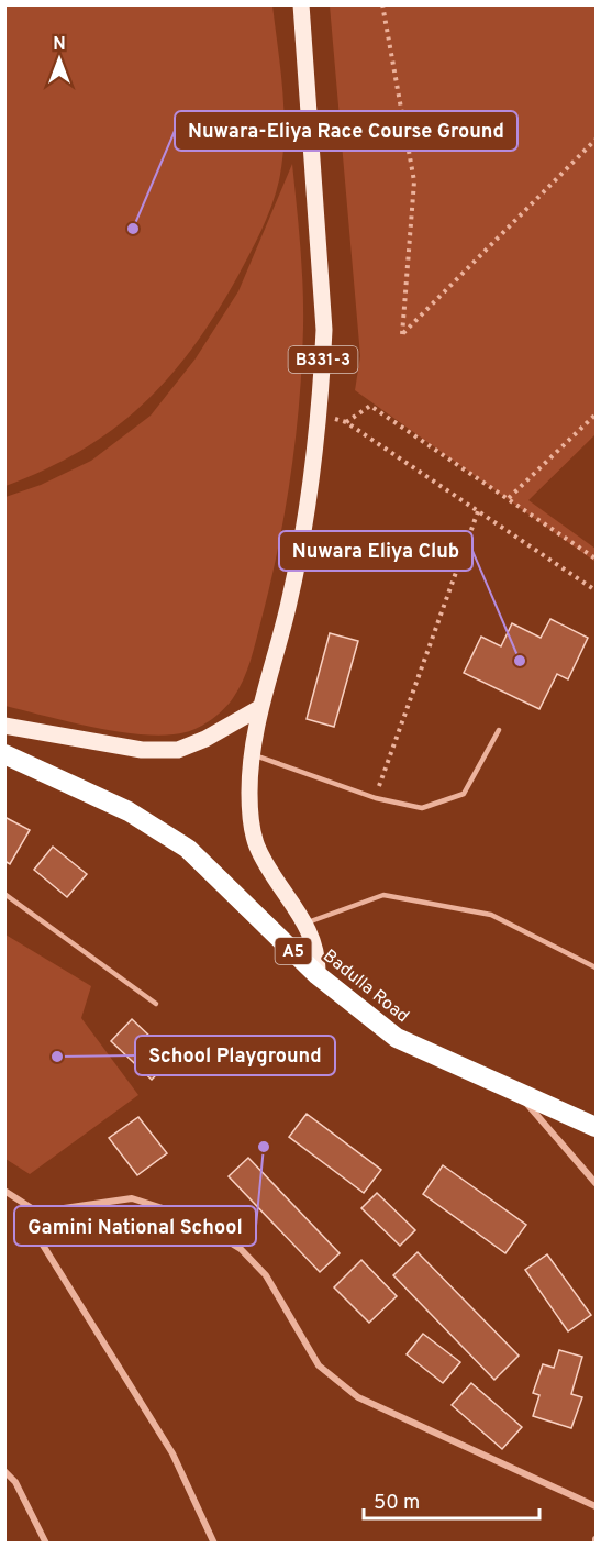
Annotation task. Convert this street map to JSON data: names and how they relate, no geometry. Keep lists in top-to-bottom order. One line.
{"streets":{"highway":["A5","Badulla Road"],"main road":["B331-3"]},"crossings":[["B331-3","Badulla Road"]],"places":["Nuwara-Eliya Race Course Ground","Nuwara Eliya Club","School Playground","Gamini National School"],"scale_bar":"50 m","north":"top"}
